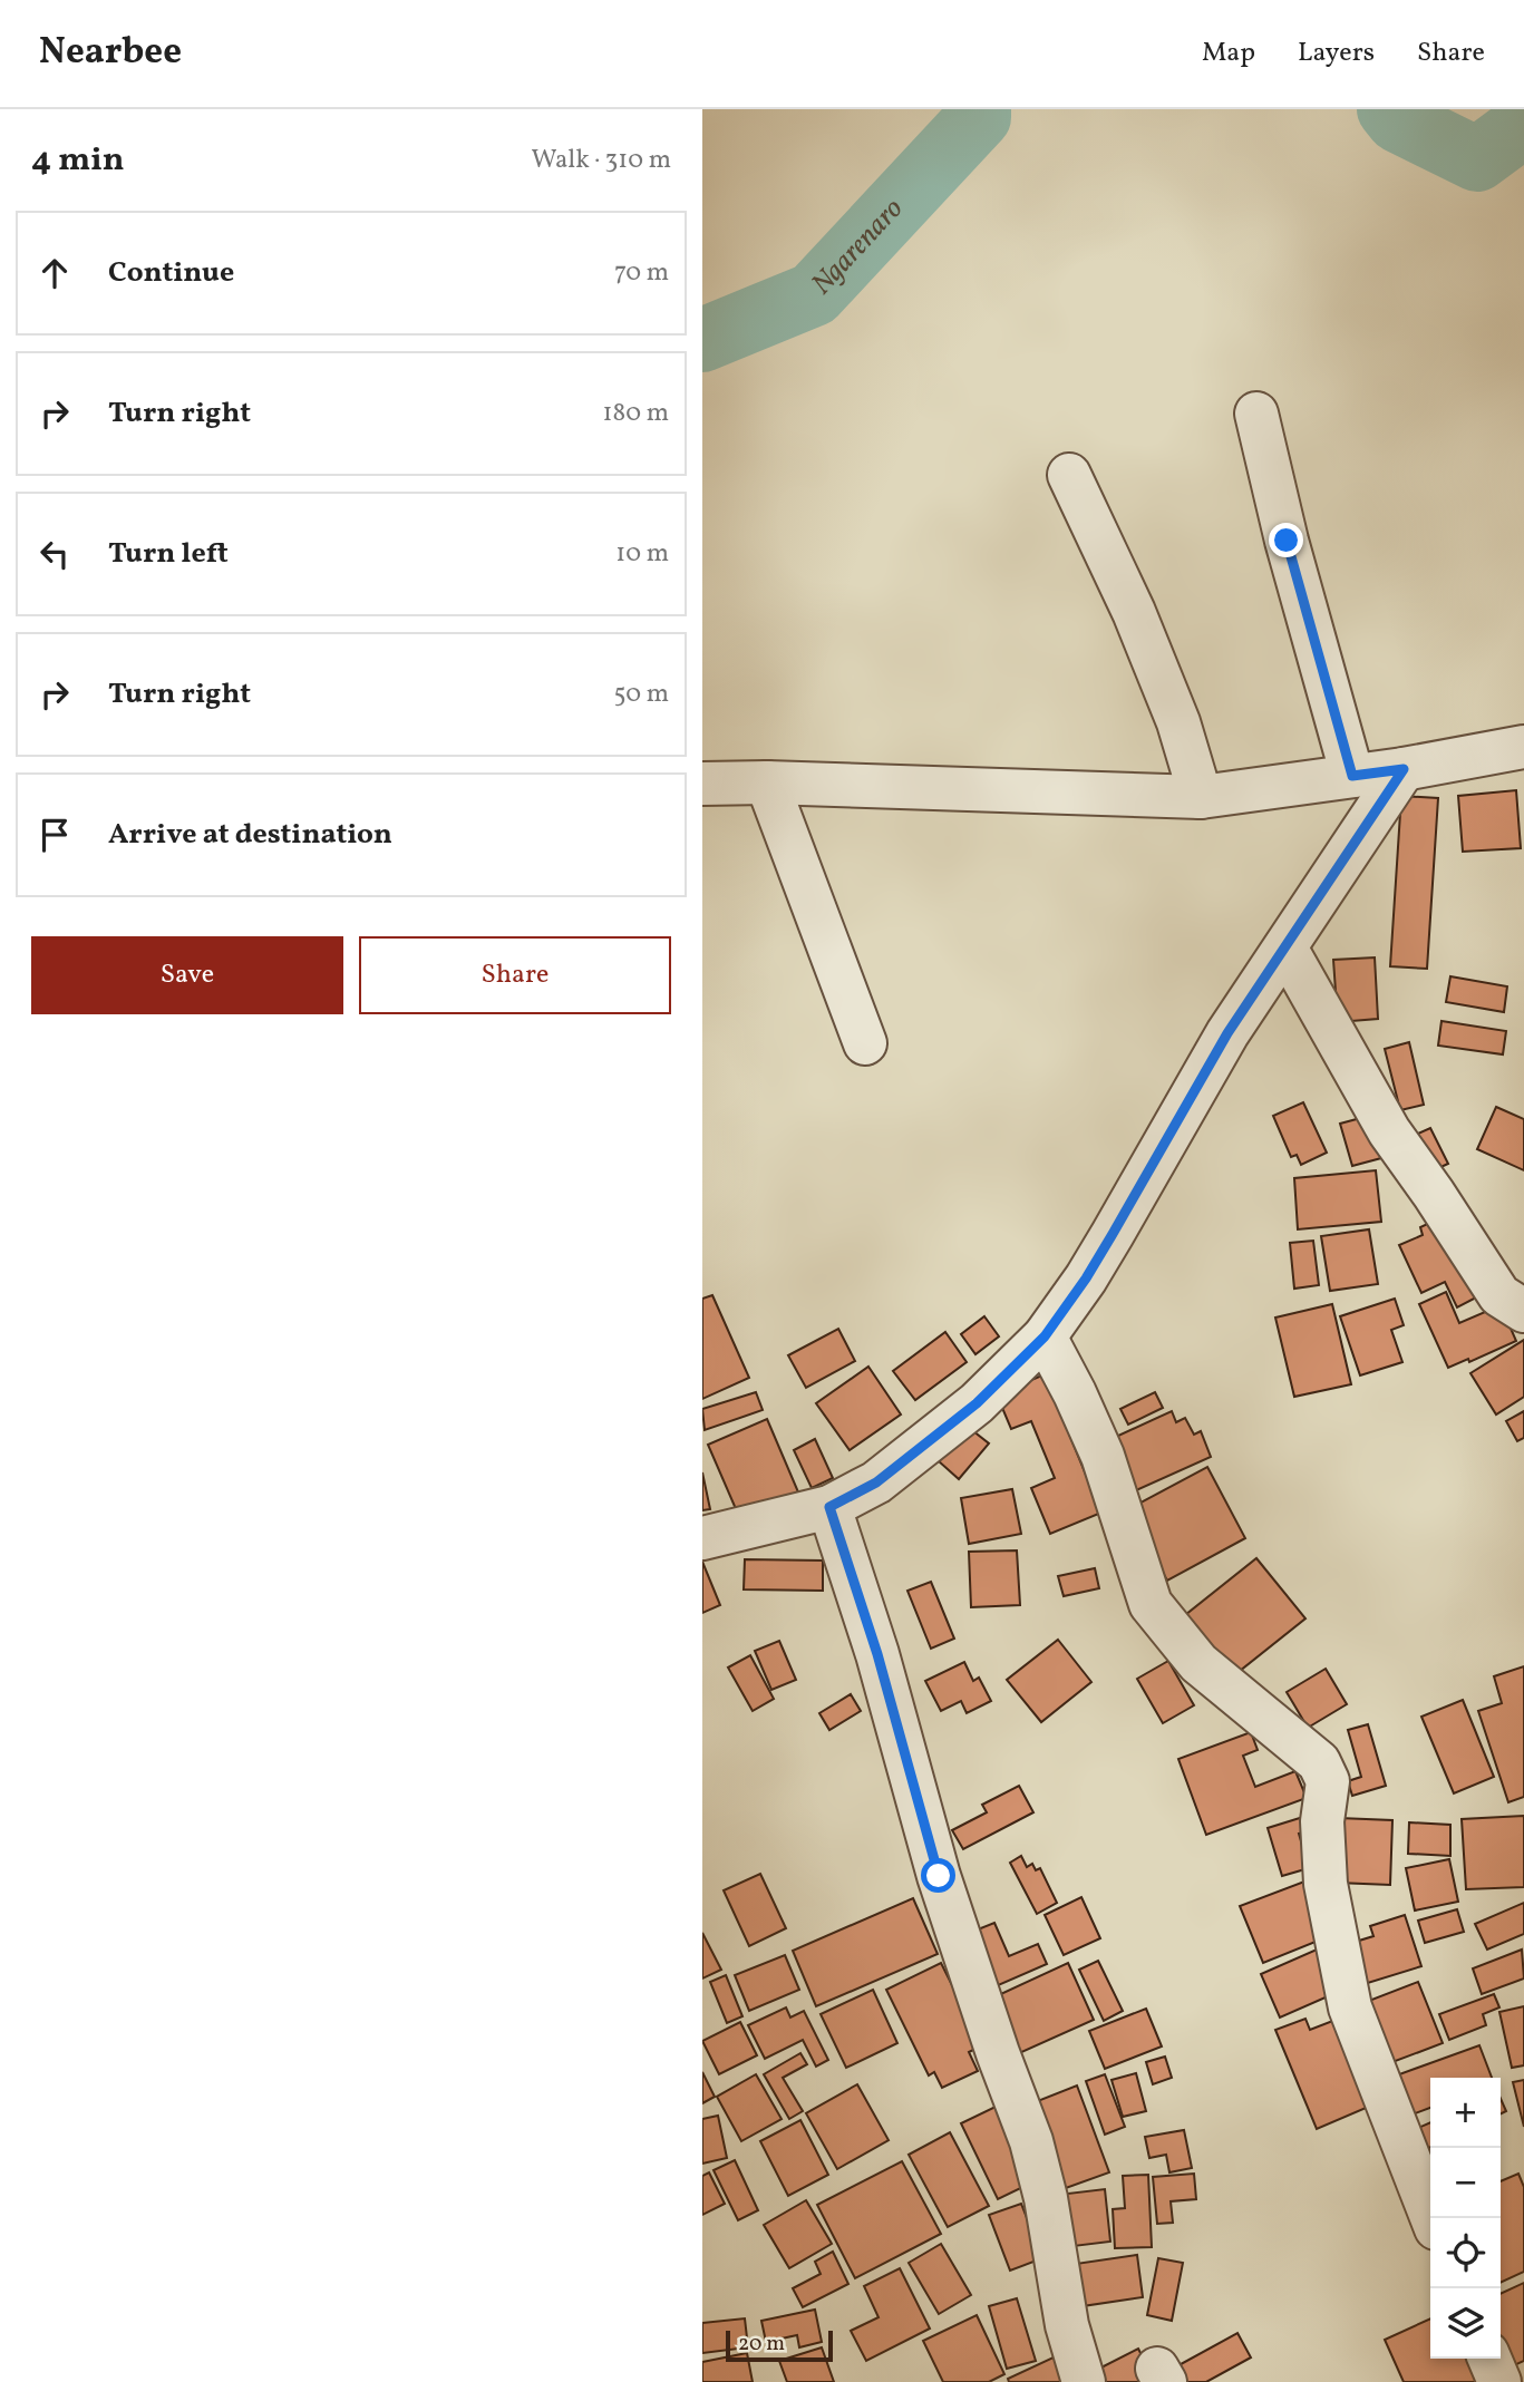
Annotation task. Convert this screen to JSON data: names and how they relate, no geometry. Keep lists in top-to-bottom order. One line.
{"water":["Ngarenaro"],"scale_bar":"20 m","page":{"header":"Nearbee","nav":["Map","Layers","Share"],"heading":["4 min","Walk · 310 m"],"list":[["Continue","70 m"],["Turn right","180 m"],["Turn left","10 m"],["Turn right","50 m"],"Arrive at destination"],"buttons":["Save","Share"],"map_buttons":["+","−"],"scale":"20 m"}}
